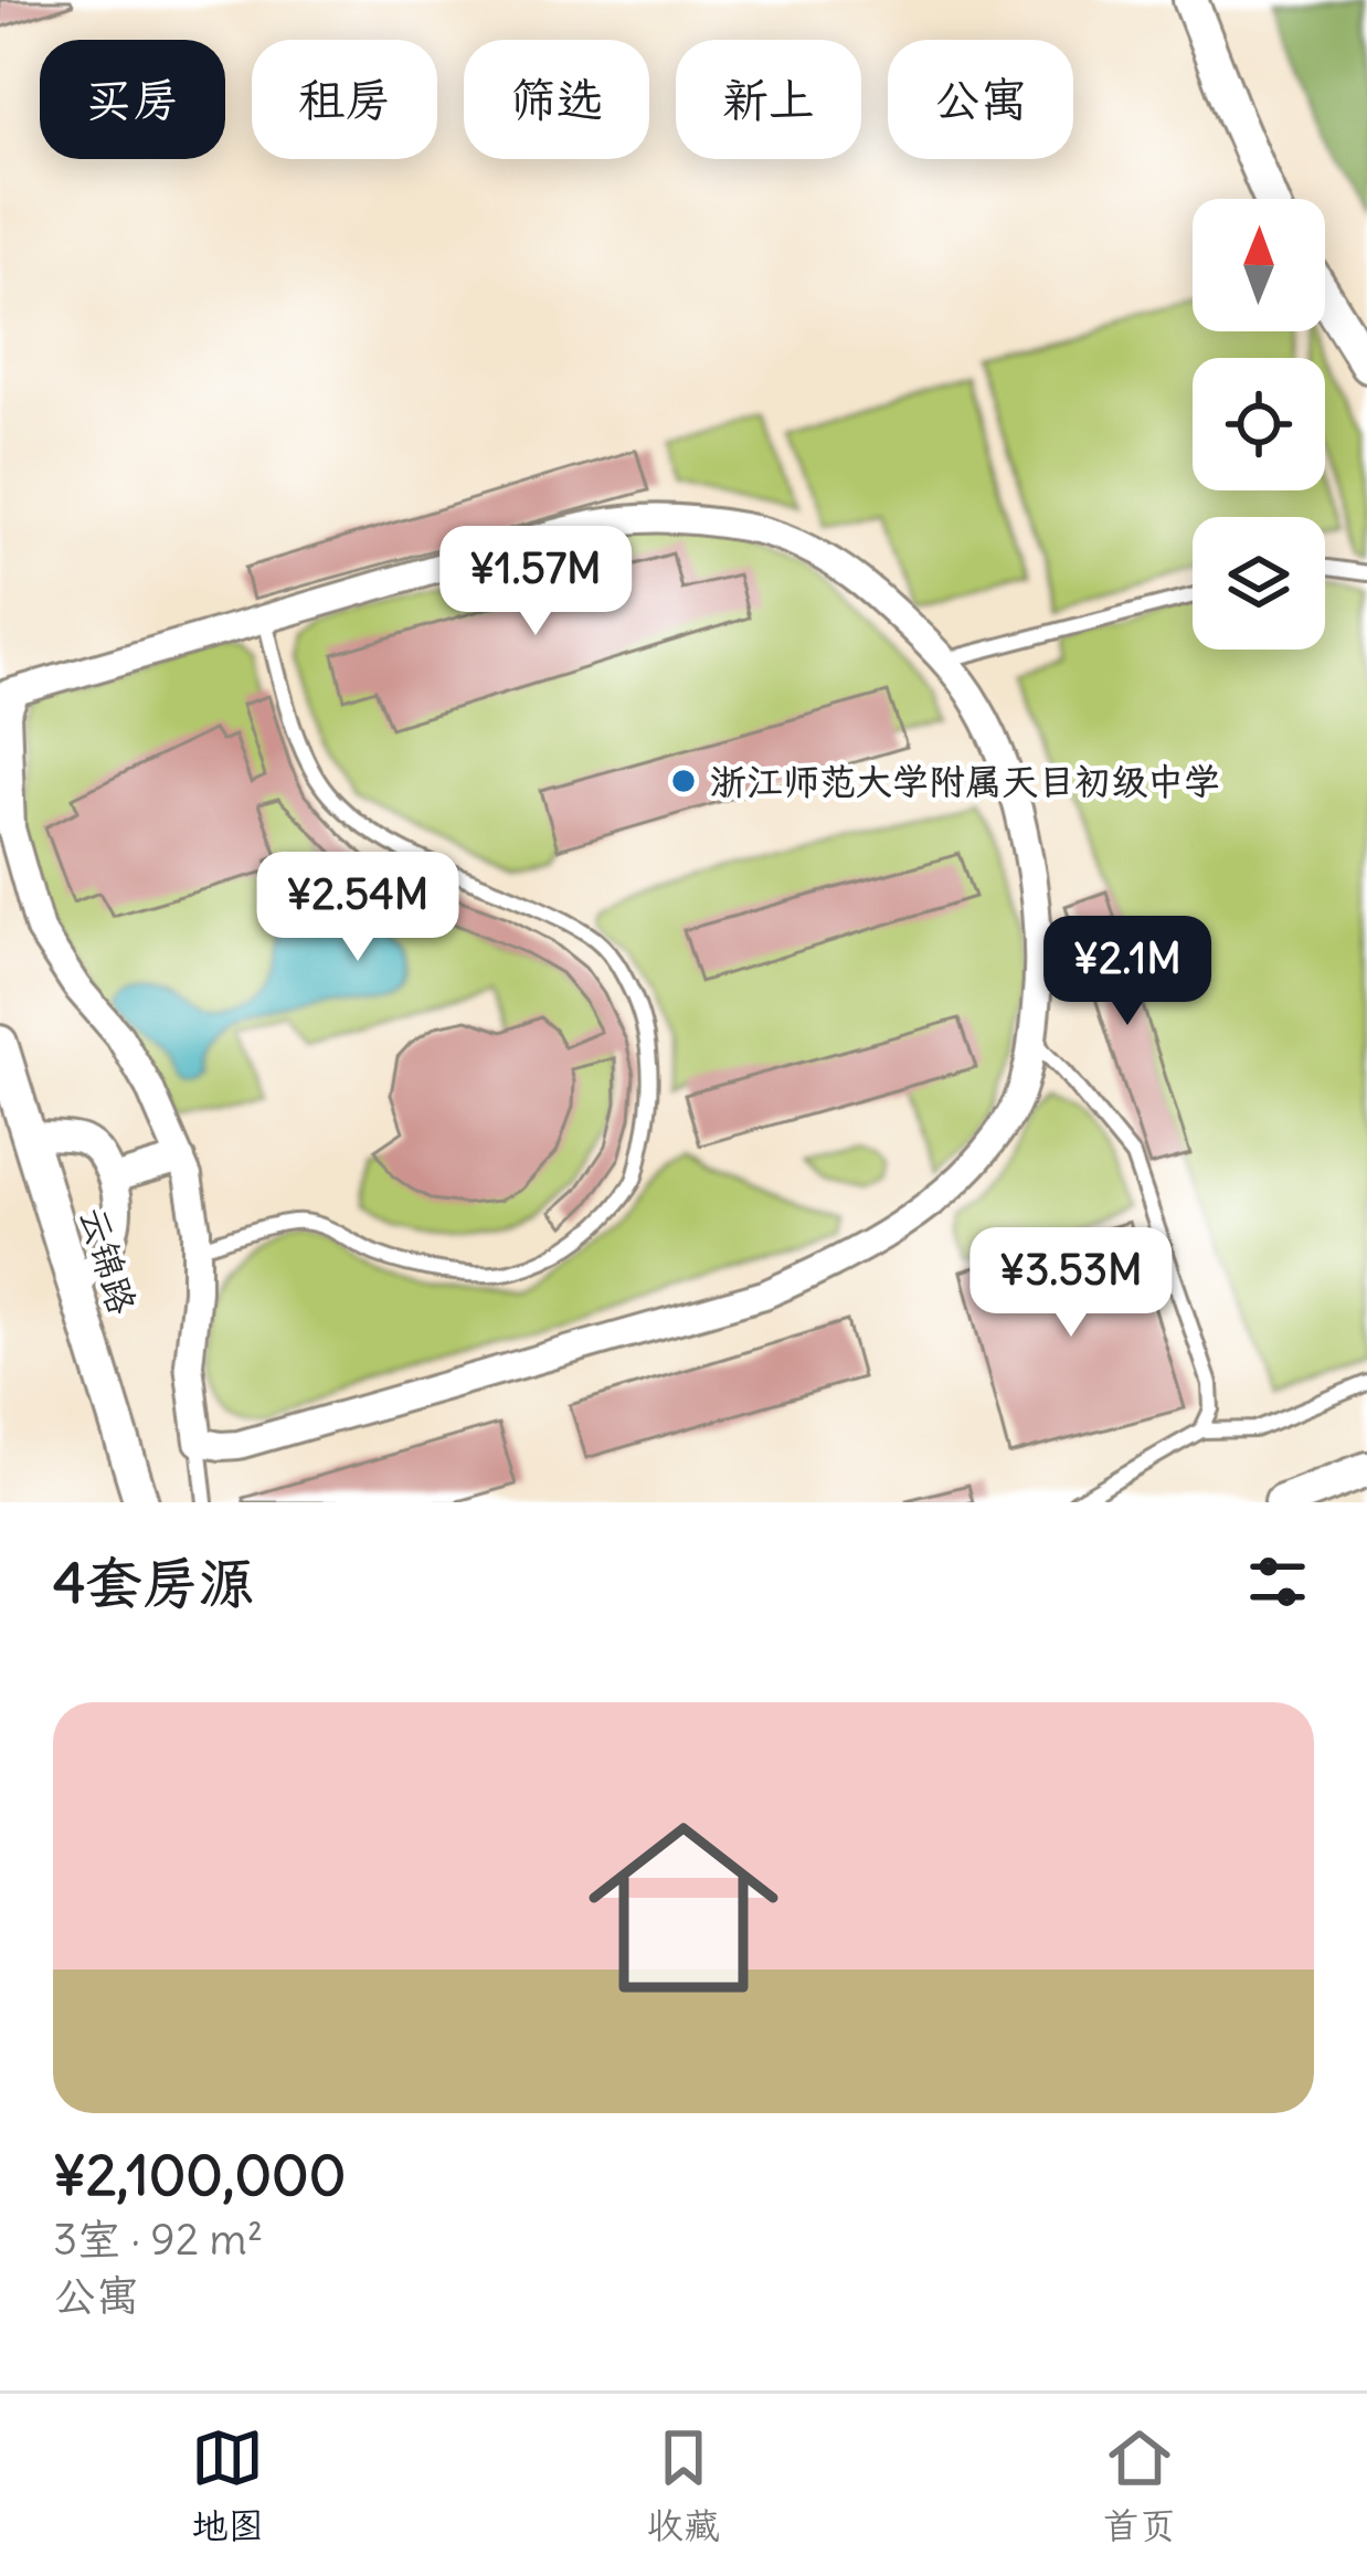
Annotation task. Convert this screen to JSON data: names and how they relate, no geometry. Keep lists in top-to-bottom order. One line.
{"streets":{"street":["云锦路"]},"places":["浙江师范大学附属天目初级中学"],"north":"top","page":{"chip":["买房","租房","筛选","新上","公寓"],"price":["¥1.57M","¥2.54M","¥2.1M","¥3.53M"],"heading":"4套房源","list":[{"name":"¥2,100,000","note":"3室 · 92 m² · 公寓"}],"tabs":["地图","收藏","首页"]}}
